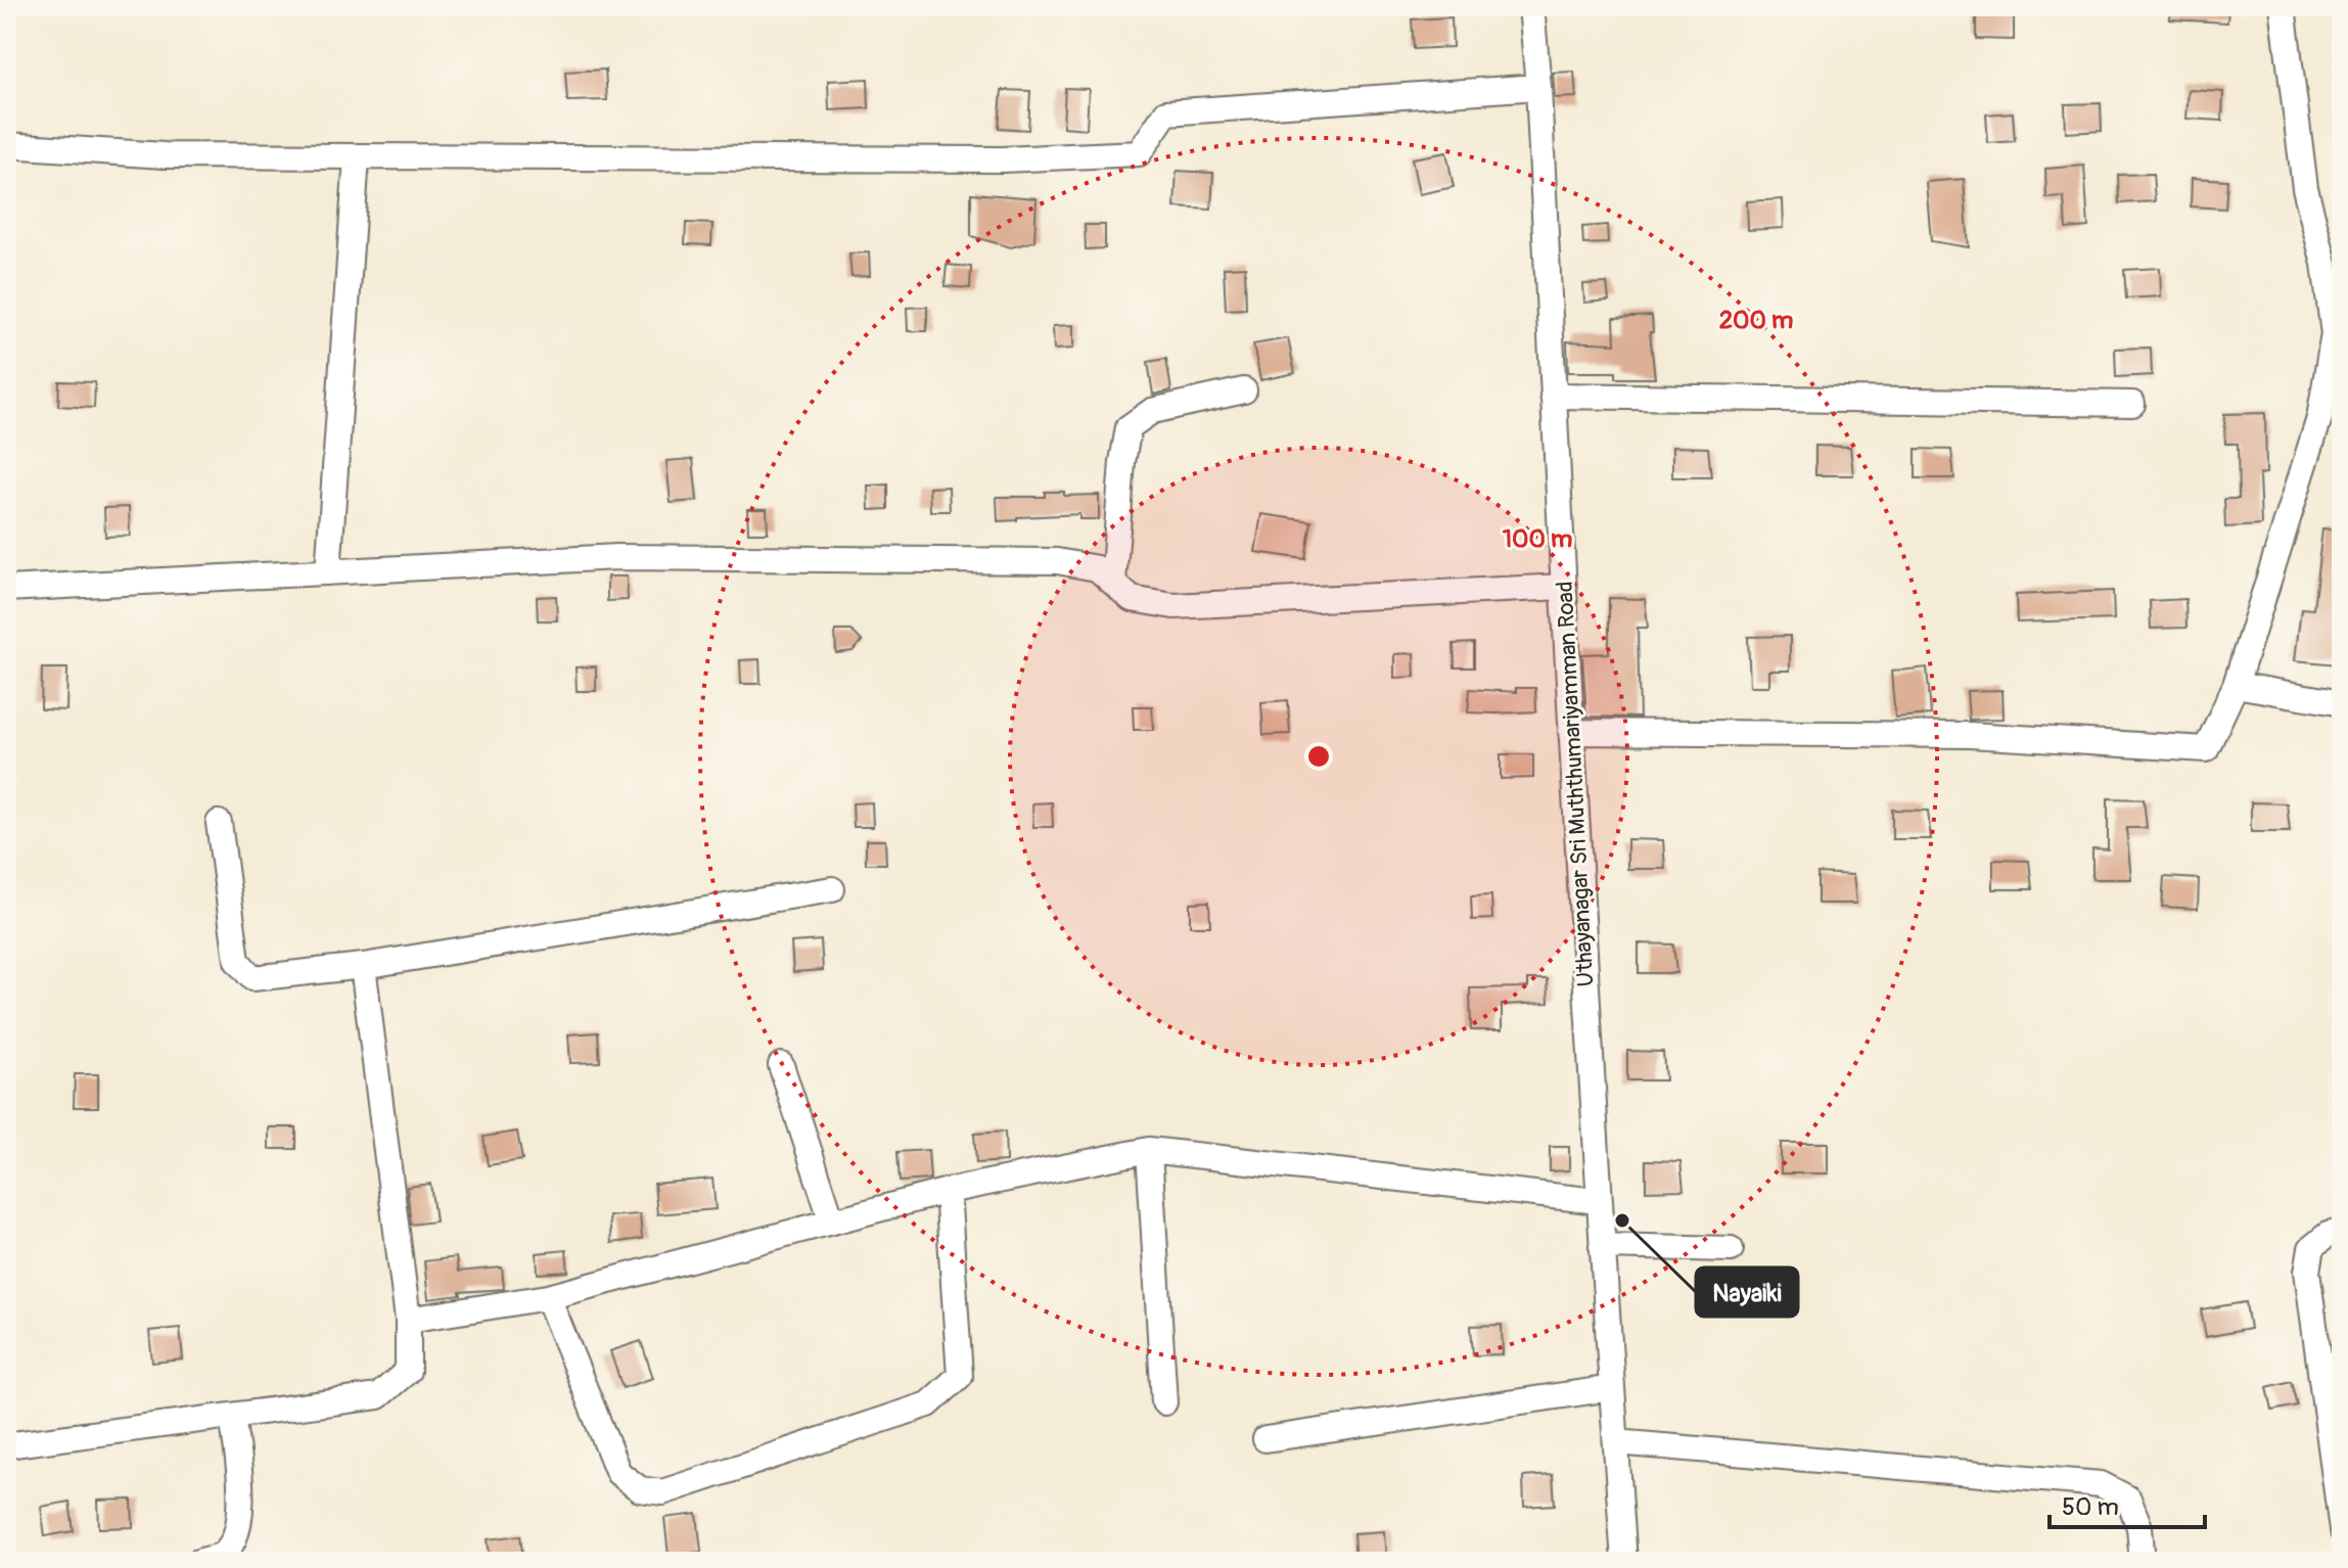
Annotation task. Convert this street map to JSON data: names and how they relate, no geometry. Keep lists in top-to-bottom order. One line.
{"streets":{"street":["Uthayanagar Sri Muththumariyamman Road"]},"places":["Nayaiki"],"scale_bar":"50 m","rings":["200 m","100 m"]}
